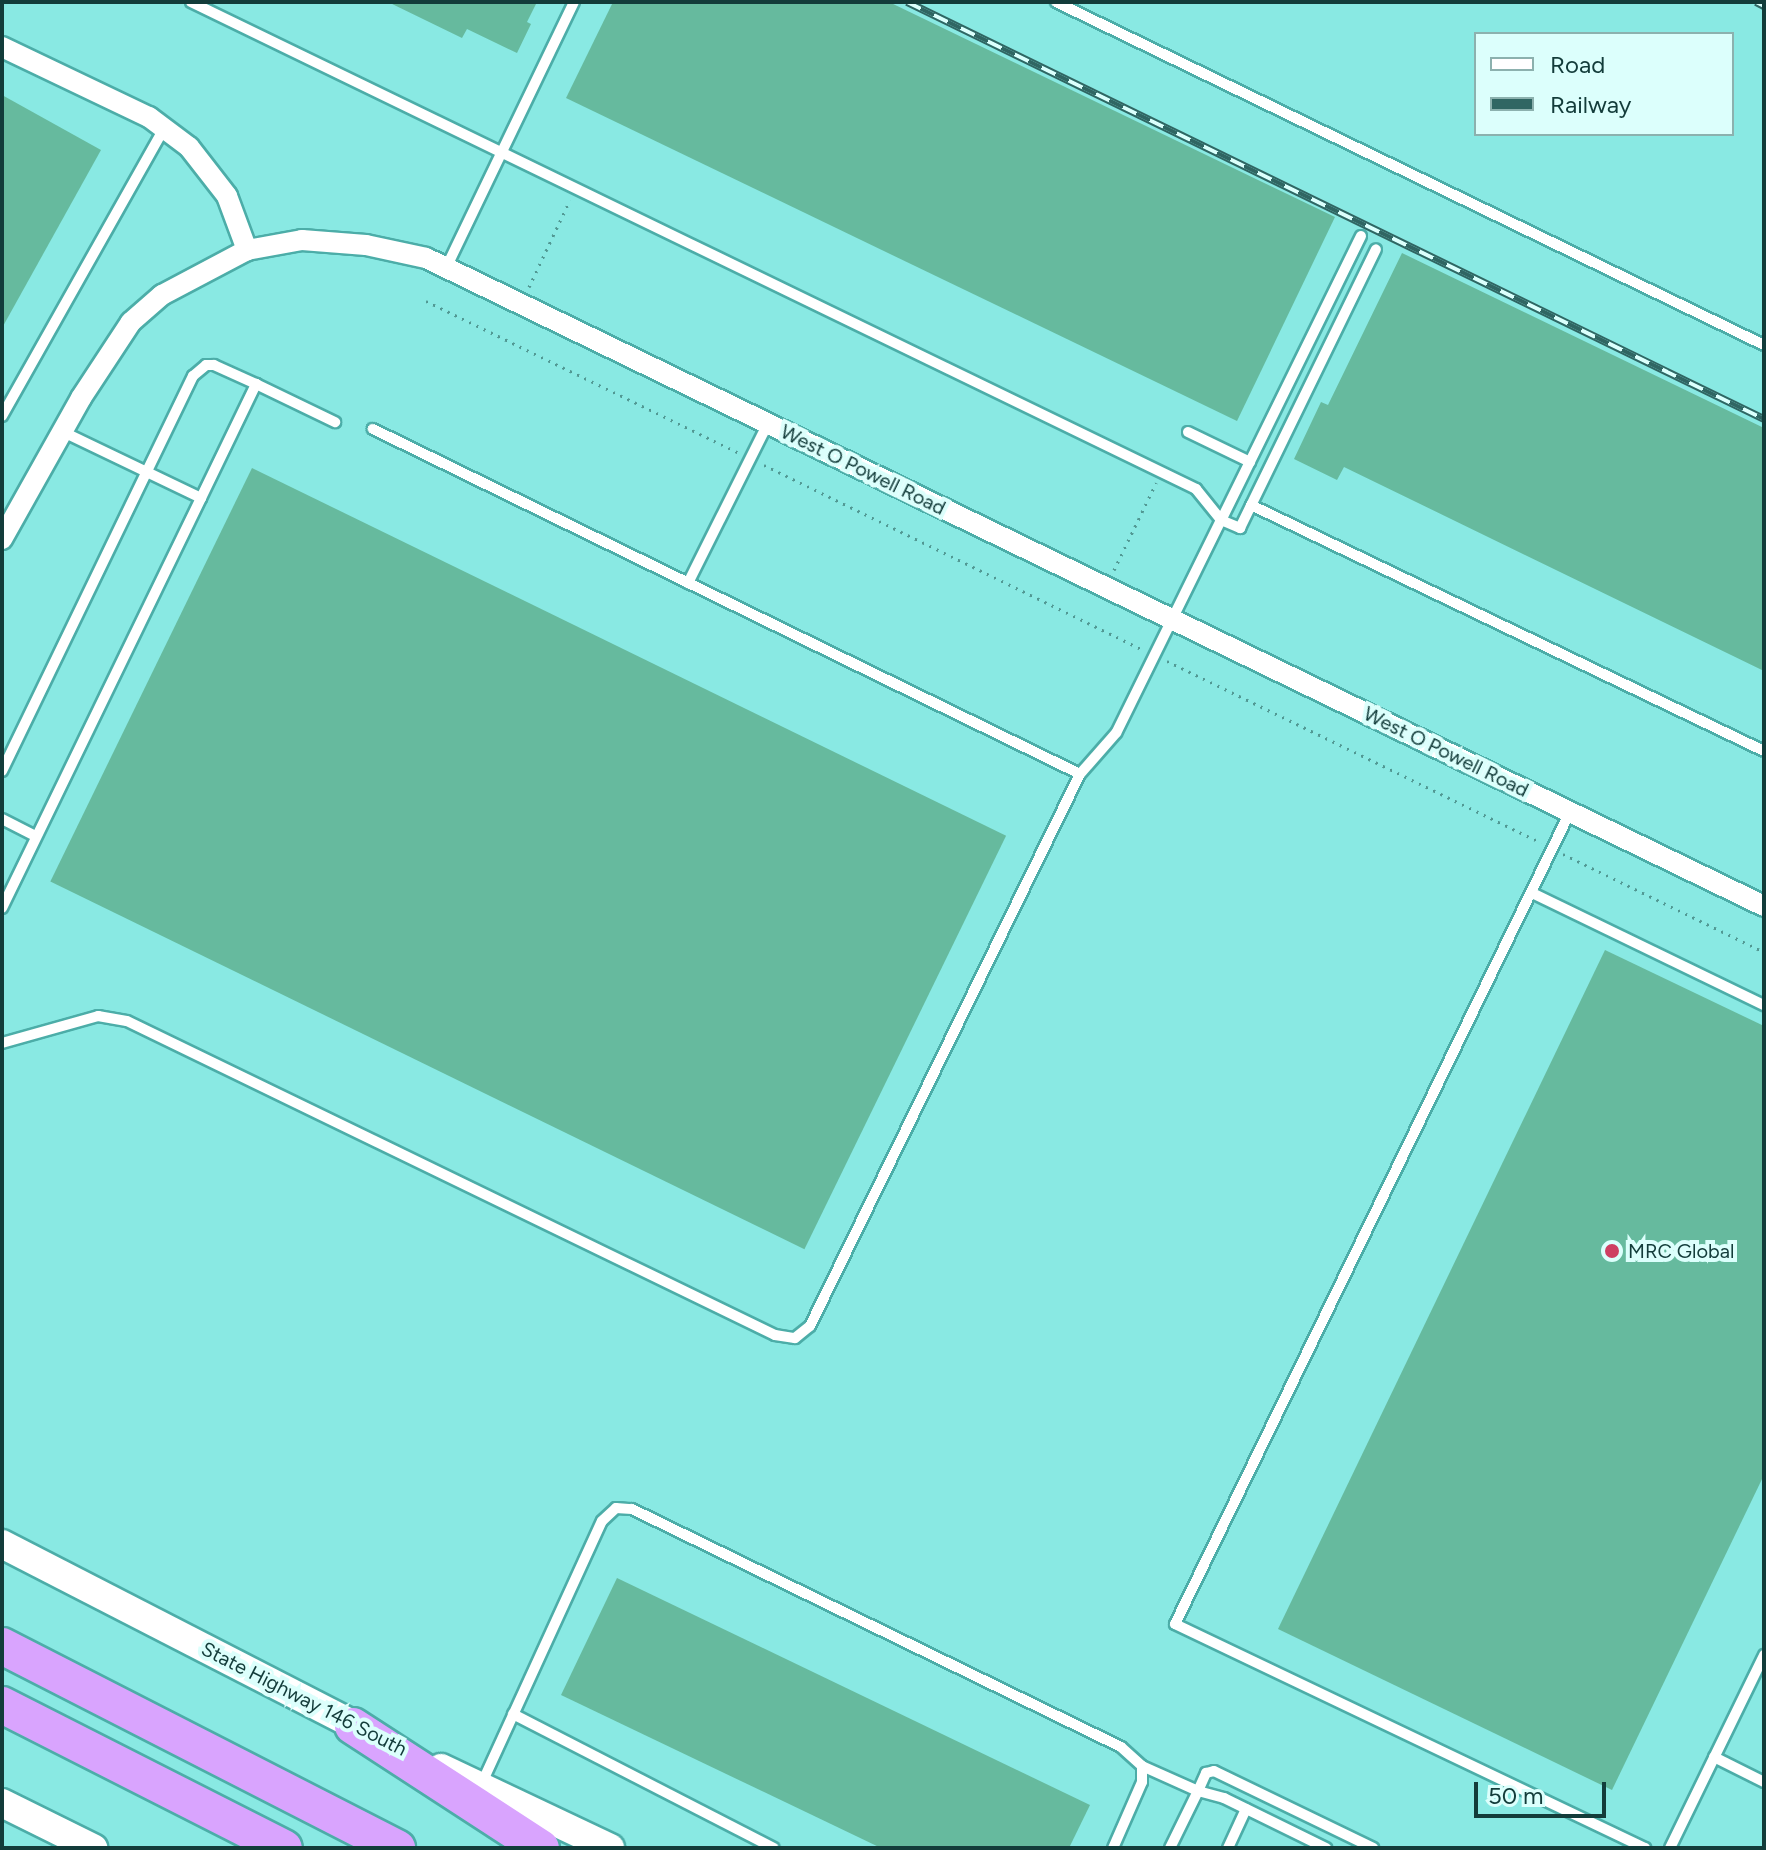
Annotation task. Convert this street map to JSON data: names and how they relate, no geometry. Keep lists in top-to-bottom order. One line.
{"streets":{"main road":["State Highway 146 South"],"street":["West O Powell Road"]},"places":["MRC Global"],"legend":["Road","Railway"],"scale_bar":"50 m"}
